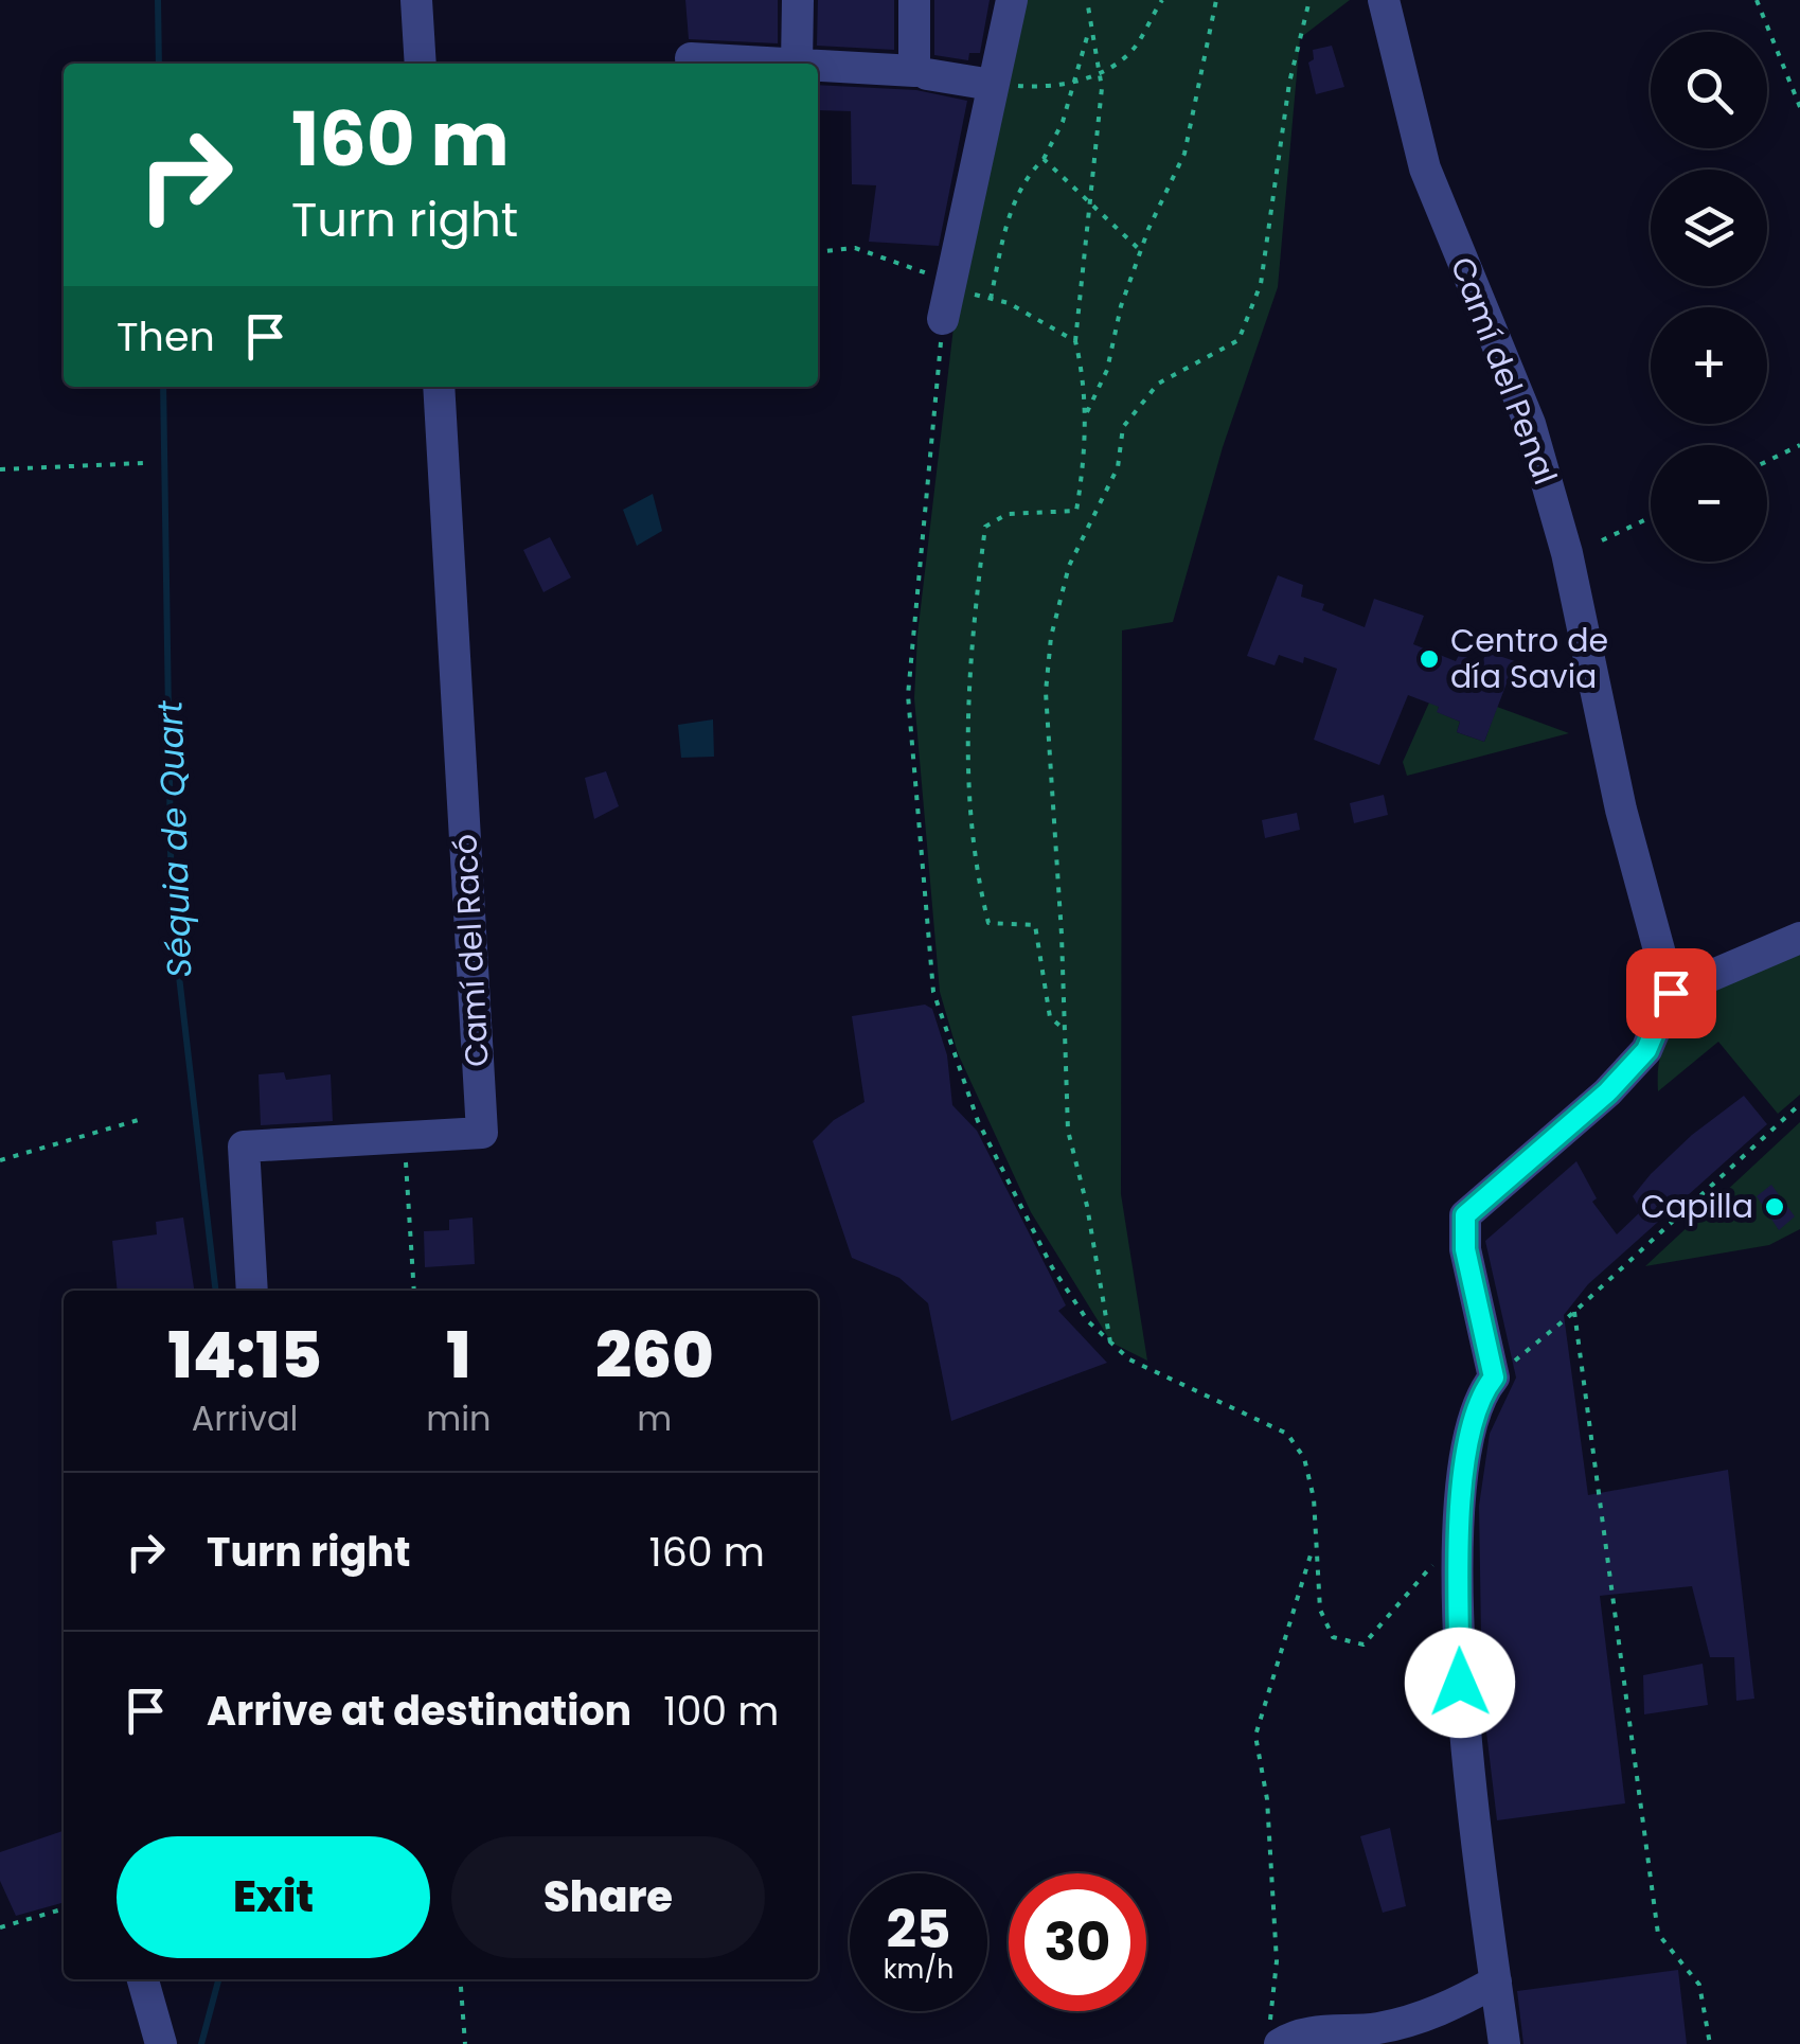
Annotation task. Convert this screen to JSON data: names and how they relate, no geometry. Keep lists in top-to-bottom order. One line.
{"streets":{"street":["Camí del Penal","Camí del Racó"]},"water":["Séquia de Quart"],"places":["Centro de día Savia","Capilla"],"page":{"map_buttons":["+","−"],"turn":["160 m","Turn right"],"then":"Then","eta":["14:15","Arrival","1","min","260","m"],"list":[{"name":"Turn right","value":"160 m"},{"name":"Arrive at destination","value":"100 m"}],"buttons":["Exit","Share"],"speed":"25 km/h","limit":"30"}}
